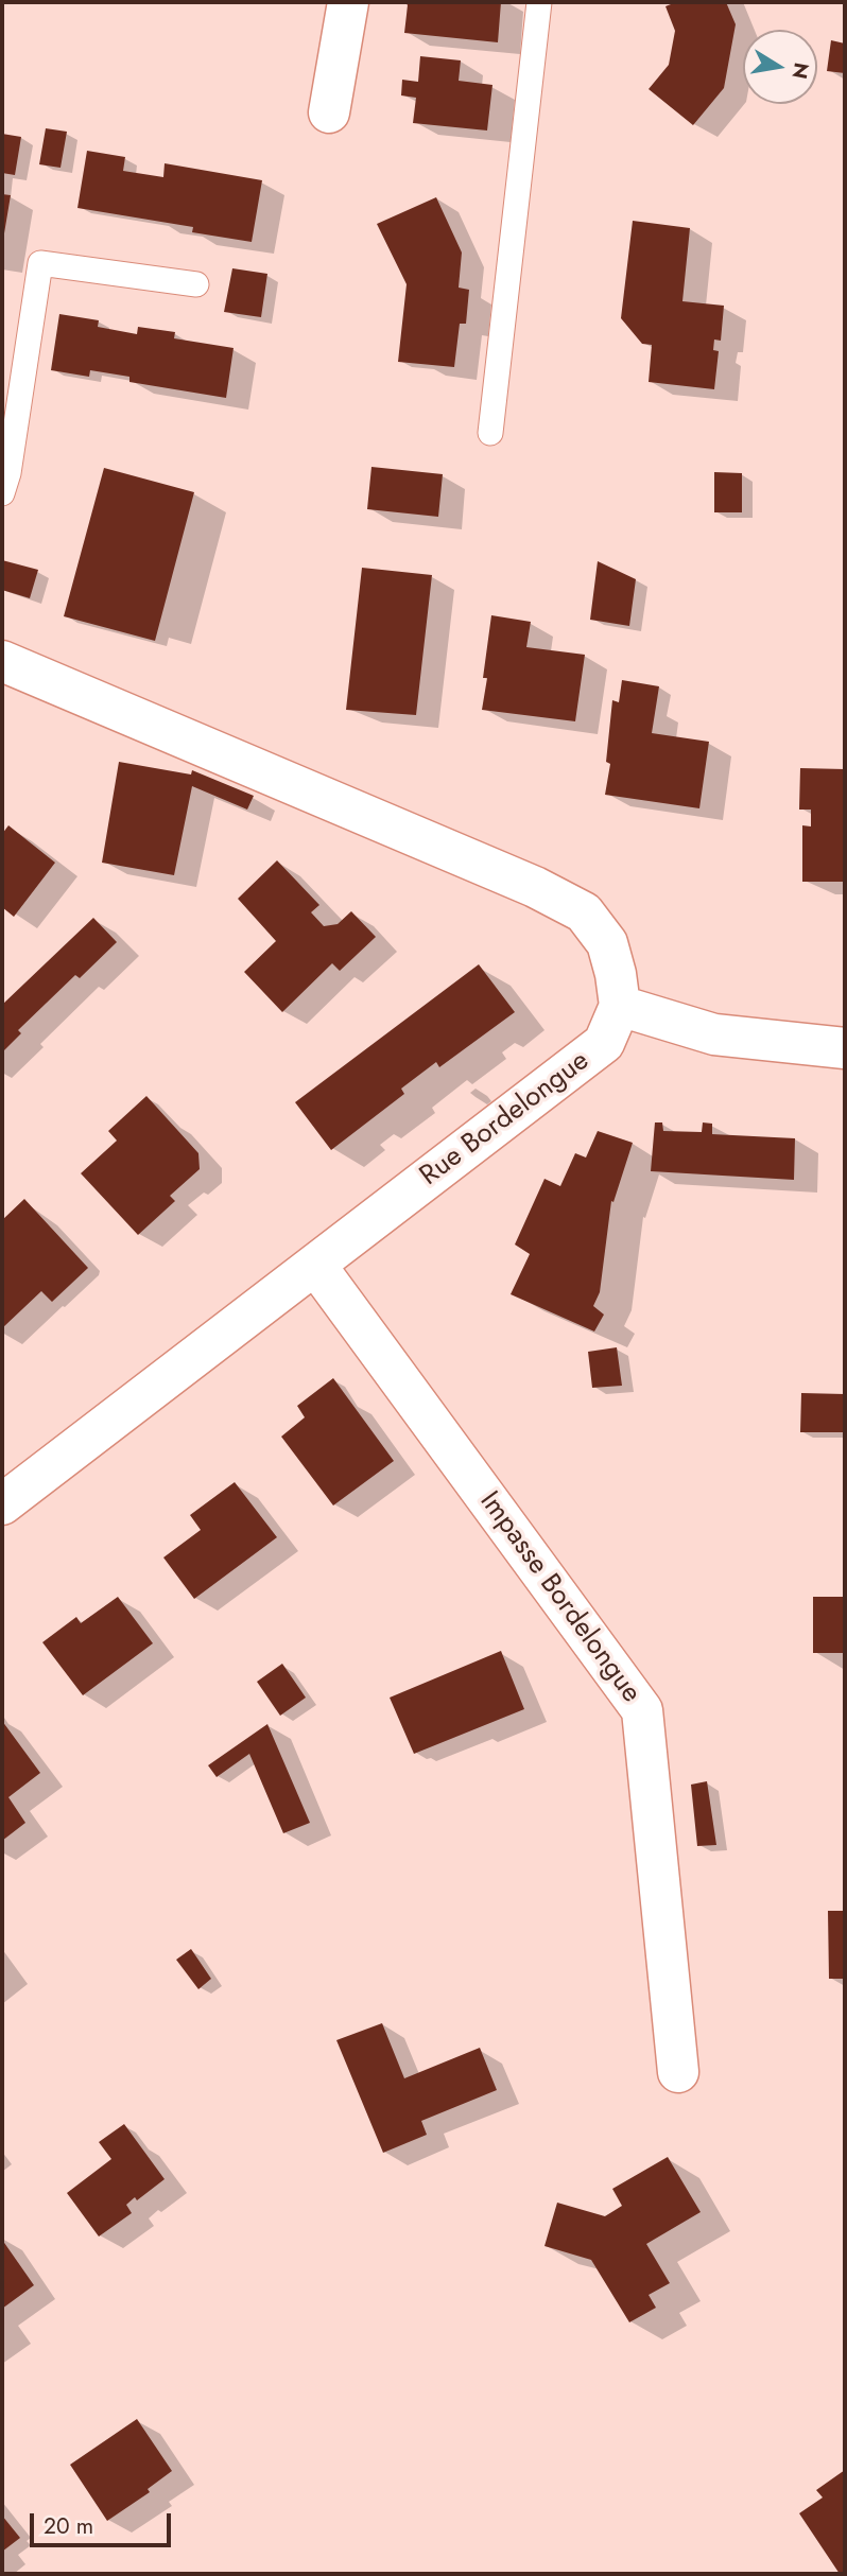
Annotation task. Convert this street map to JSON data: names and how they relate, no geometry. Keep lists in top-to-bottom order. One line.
{"streets":{"street":["Rue Bordelongue","Impasse Bordelongue"]},"crossings":[["Rue Bordelongue","Impasse Bordelongue"]],"scale_bar":"20 m","north":"right"}
